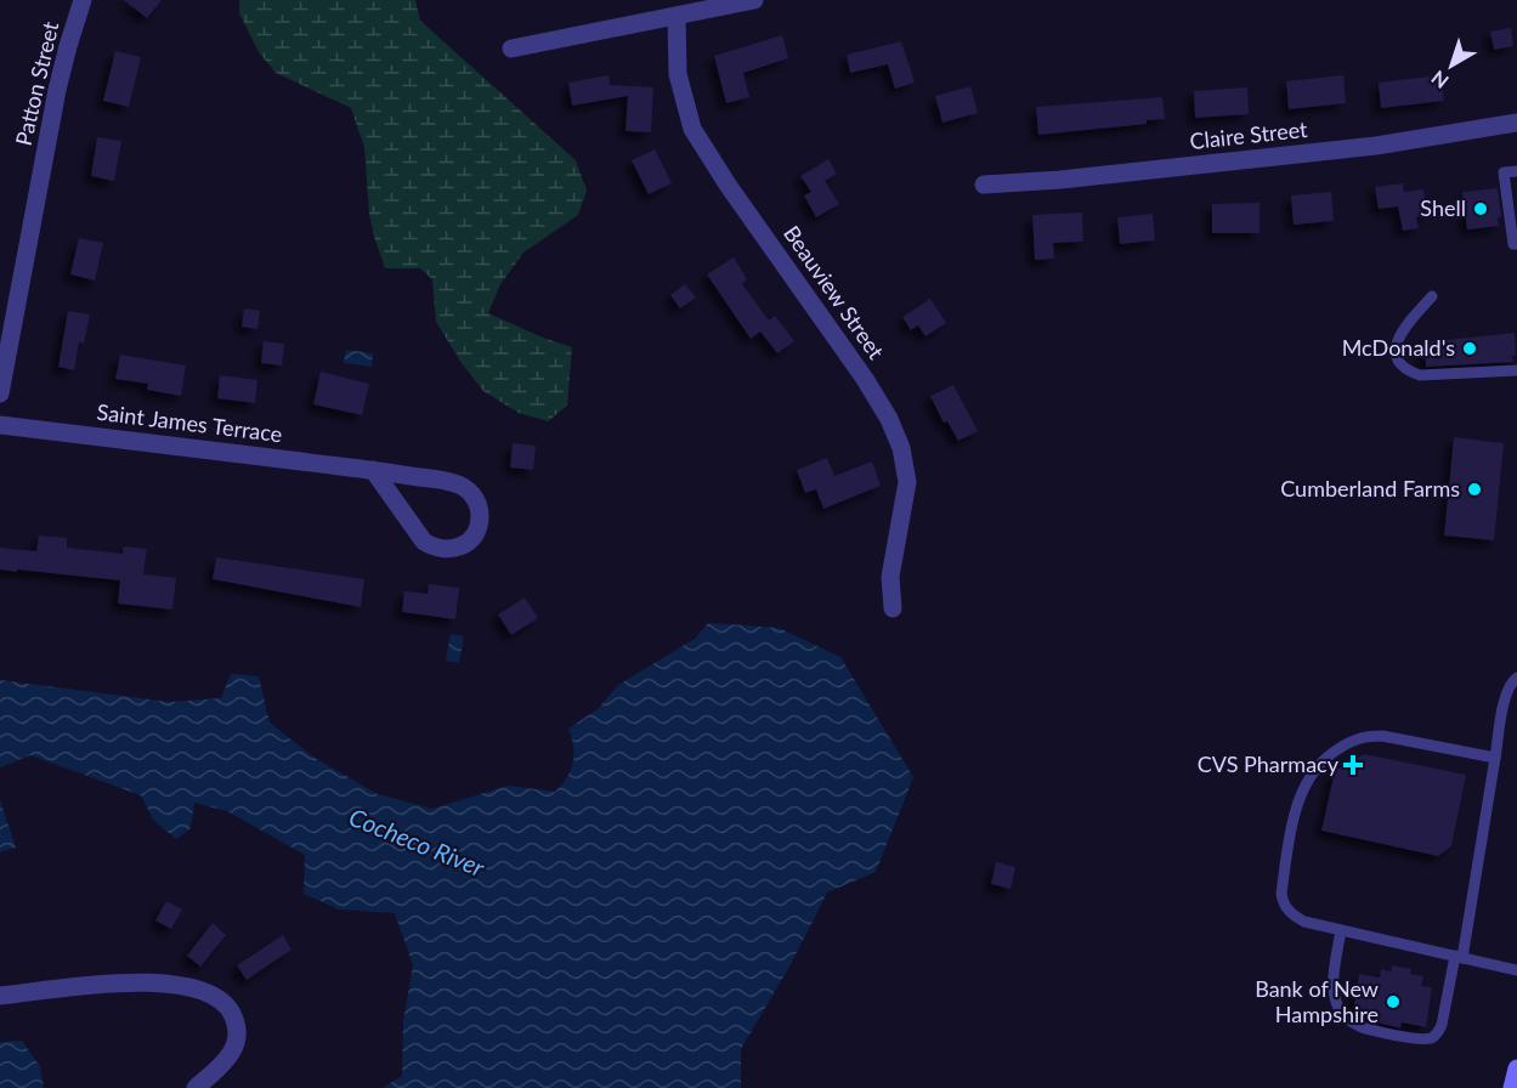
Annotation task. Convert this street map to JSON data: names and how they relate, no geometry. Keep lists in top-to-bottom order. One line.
{"streets":{"street":["Patton Street","Claire Street","Beauview Street","Saint James Terrace"]},"water":["Cocheco River"],"places":{"other":["Shell","McDonald's","Cumberland Farms","Bank of New Hampshire"],"health":["CVS Pharmacy"]},"north":"bottom left"}
